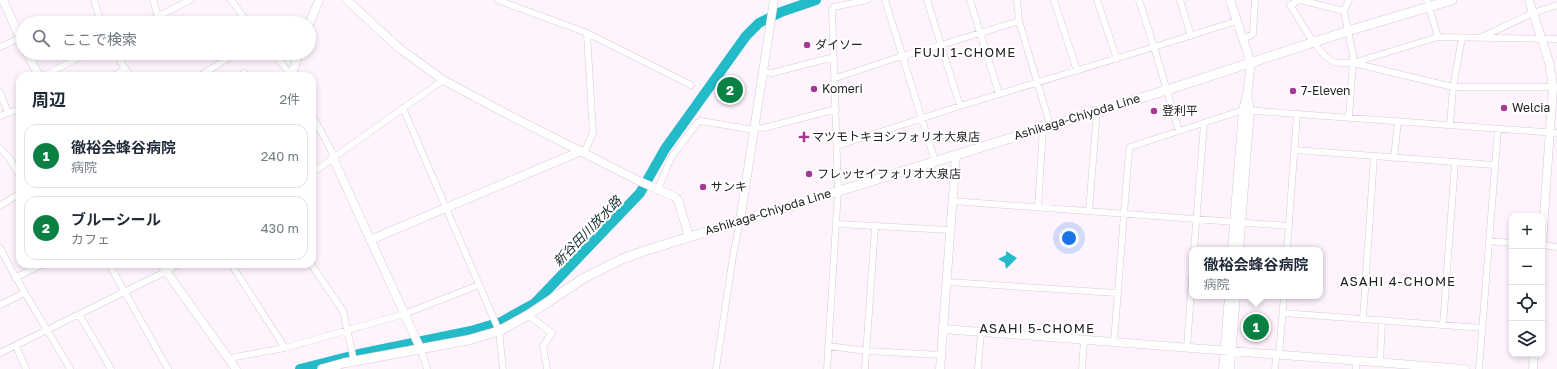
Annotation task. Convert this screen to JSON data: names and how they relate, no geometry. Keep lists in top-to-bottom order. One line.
{"streets":{"main road":["Ashikaga-Chiyoda Line"]},"districts":["FUJI 1-CHOME","ASAHI 4-CHOME","ASAHI 5-CHOME"],"water":["新谷田川放水路"],"places":{"other":["ダイソー","Komeri","7-Eleven","Welcia","登利平","フレッセイフォリオ大泉店","サンキ"],"health":["マツモトキヨシフォリオ大泉店"]},"page":{"search":"ここで検索","heading":["周辺","2件"],"pins":["2","1"],"list":[{"mark":"1","name":"徹裕会蜂谷病院","note":"病院","value":"240 m"},{"mark":"2","name":"ブルーシール","note":"カフェ","value":"430 m"}],"map_buttons":["+","−"],"popup":["徹裕会蜂谷病院","病院"]}}
